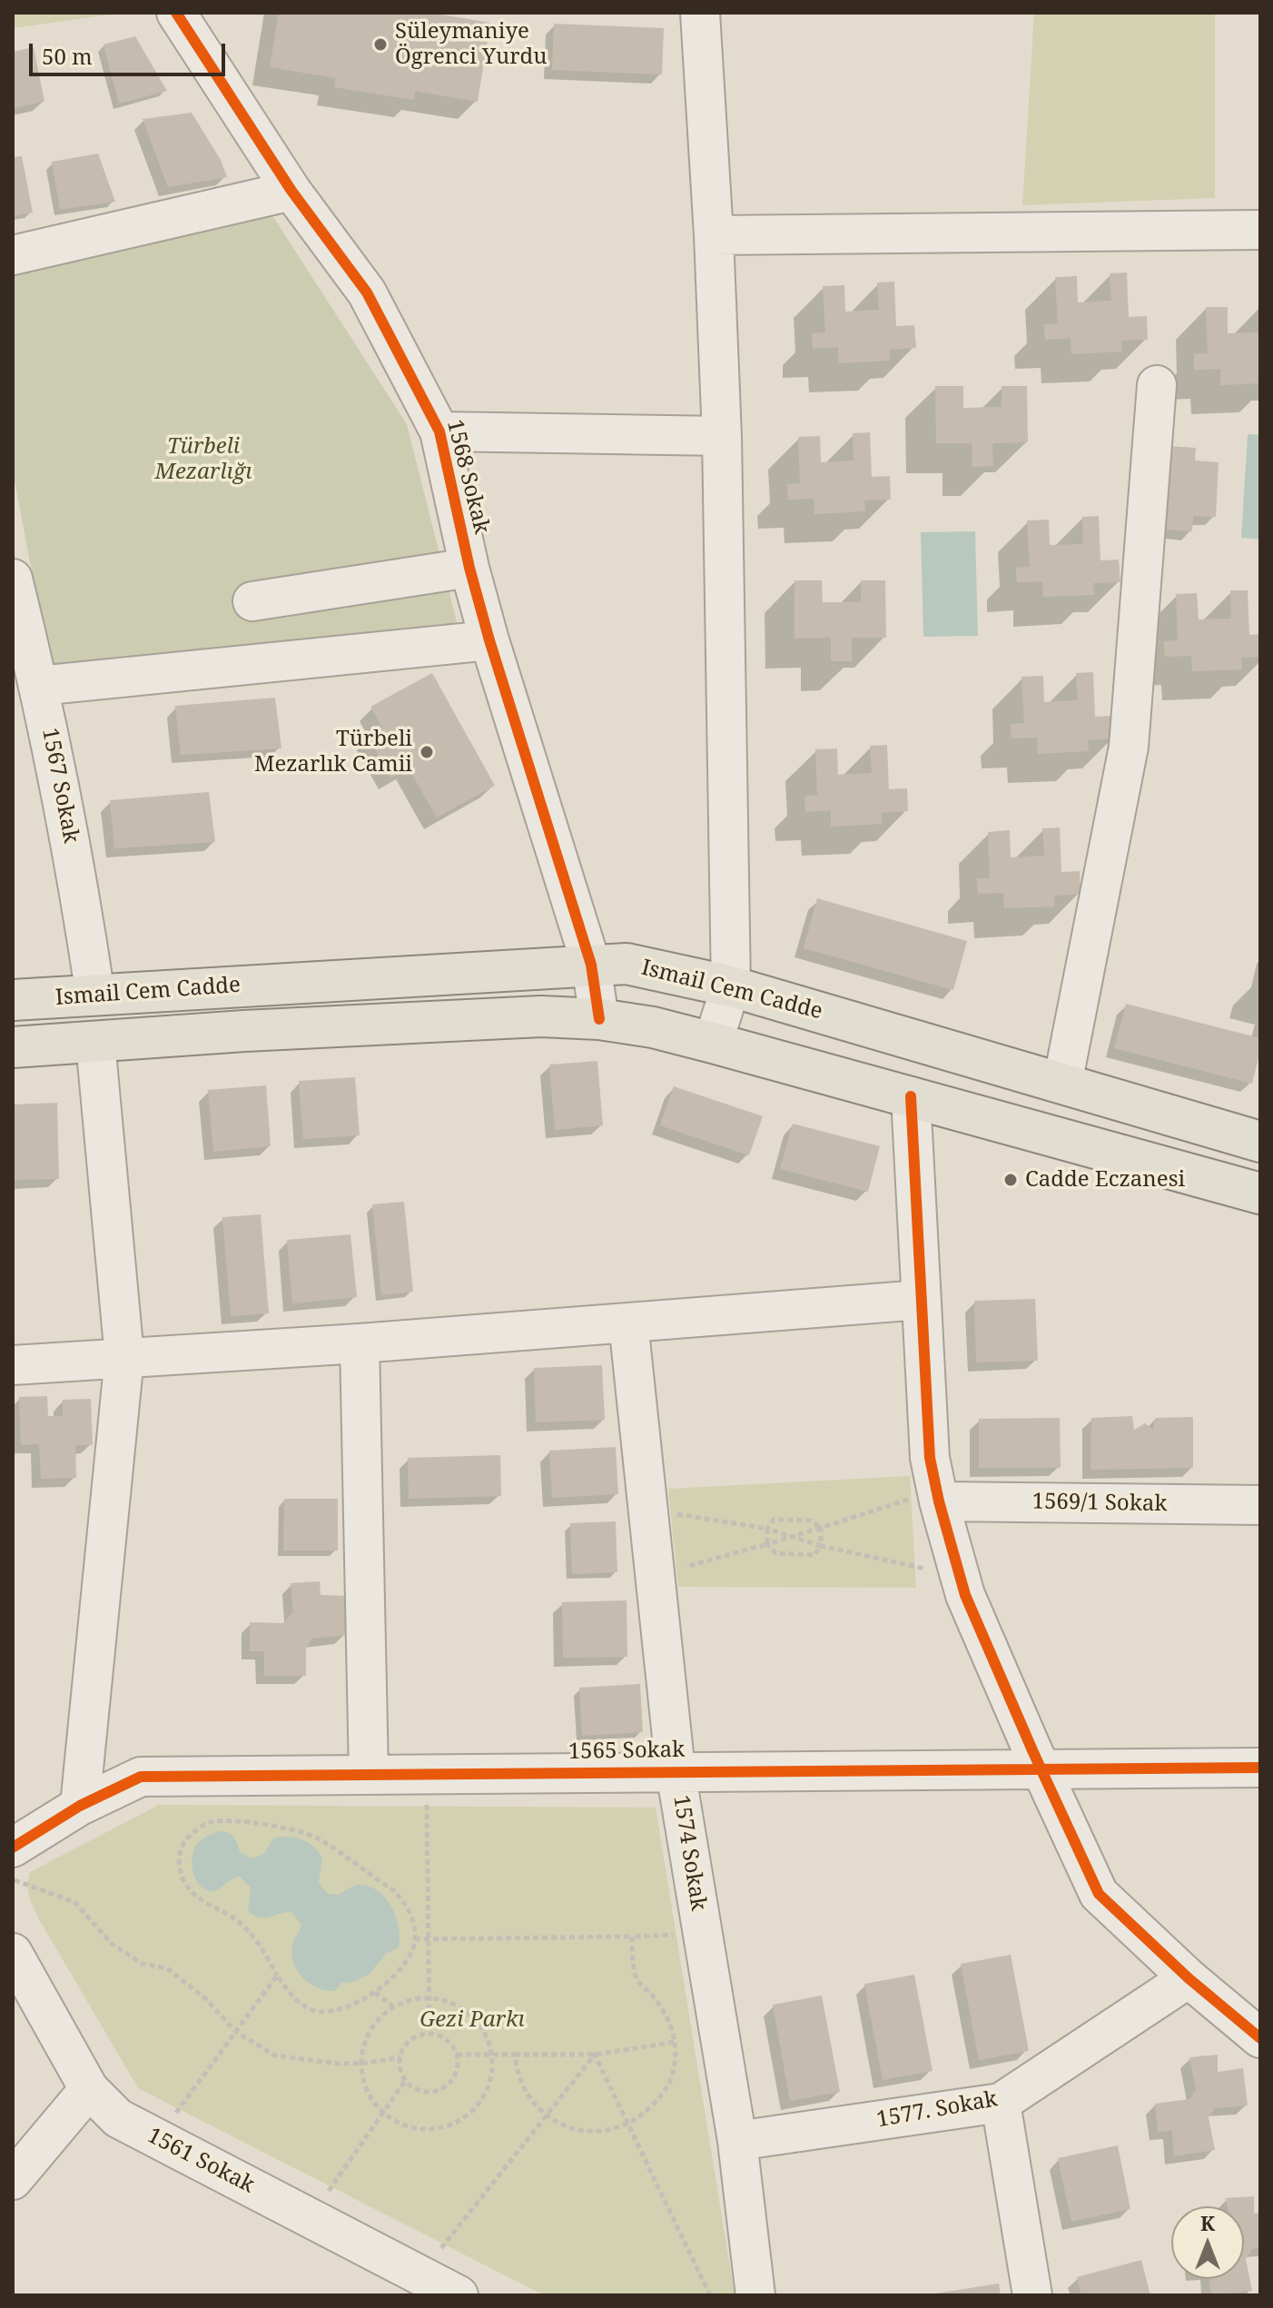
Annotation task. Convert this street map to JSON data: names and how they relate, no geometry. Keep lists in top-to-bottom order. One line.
{"streets":{"main road":["Ismail Cem Cadde"],"street":["1568 Sokak","1567 Sokak","1569/1 Sokak","1565 Sokak","1574 Sokak","1577. Sokak","1561 Sokak"]},"crossings":[["1568 Sokak","Ismail Cem Cadde"],["1567 Sokak","Ismail Cem Cadde"],["1565 Sokak","1574 Sokak"],["1574 Sokak","1577. Sokak"]],"parks":["Türbeli Mezarlığı","Gezi Parkı"],"places":["Süleymaniye Ögrenci Yurdu","Türbeli Mezarlık Camii","Cadde Eczanesi"],"scale_bar":"50 m","north":"top"}
